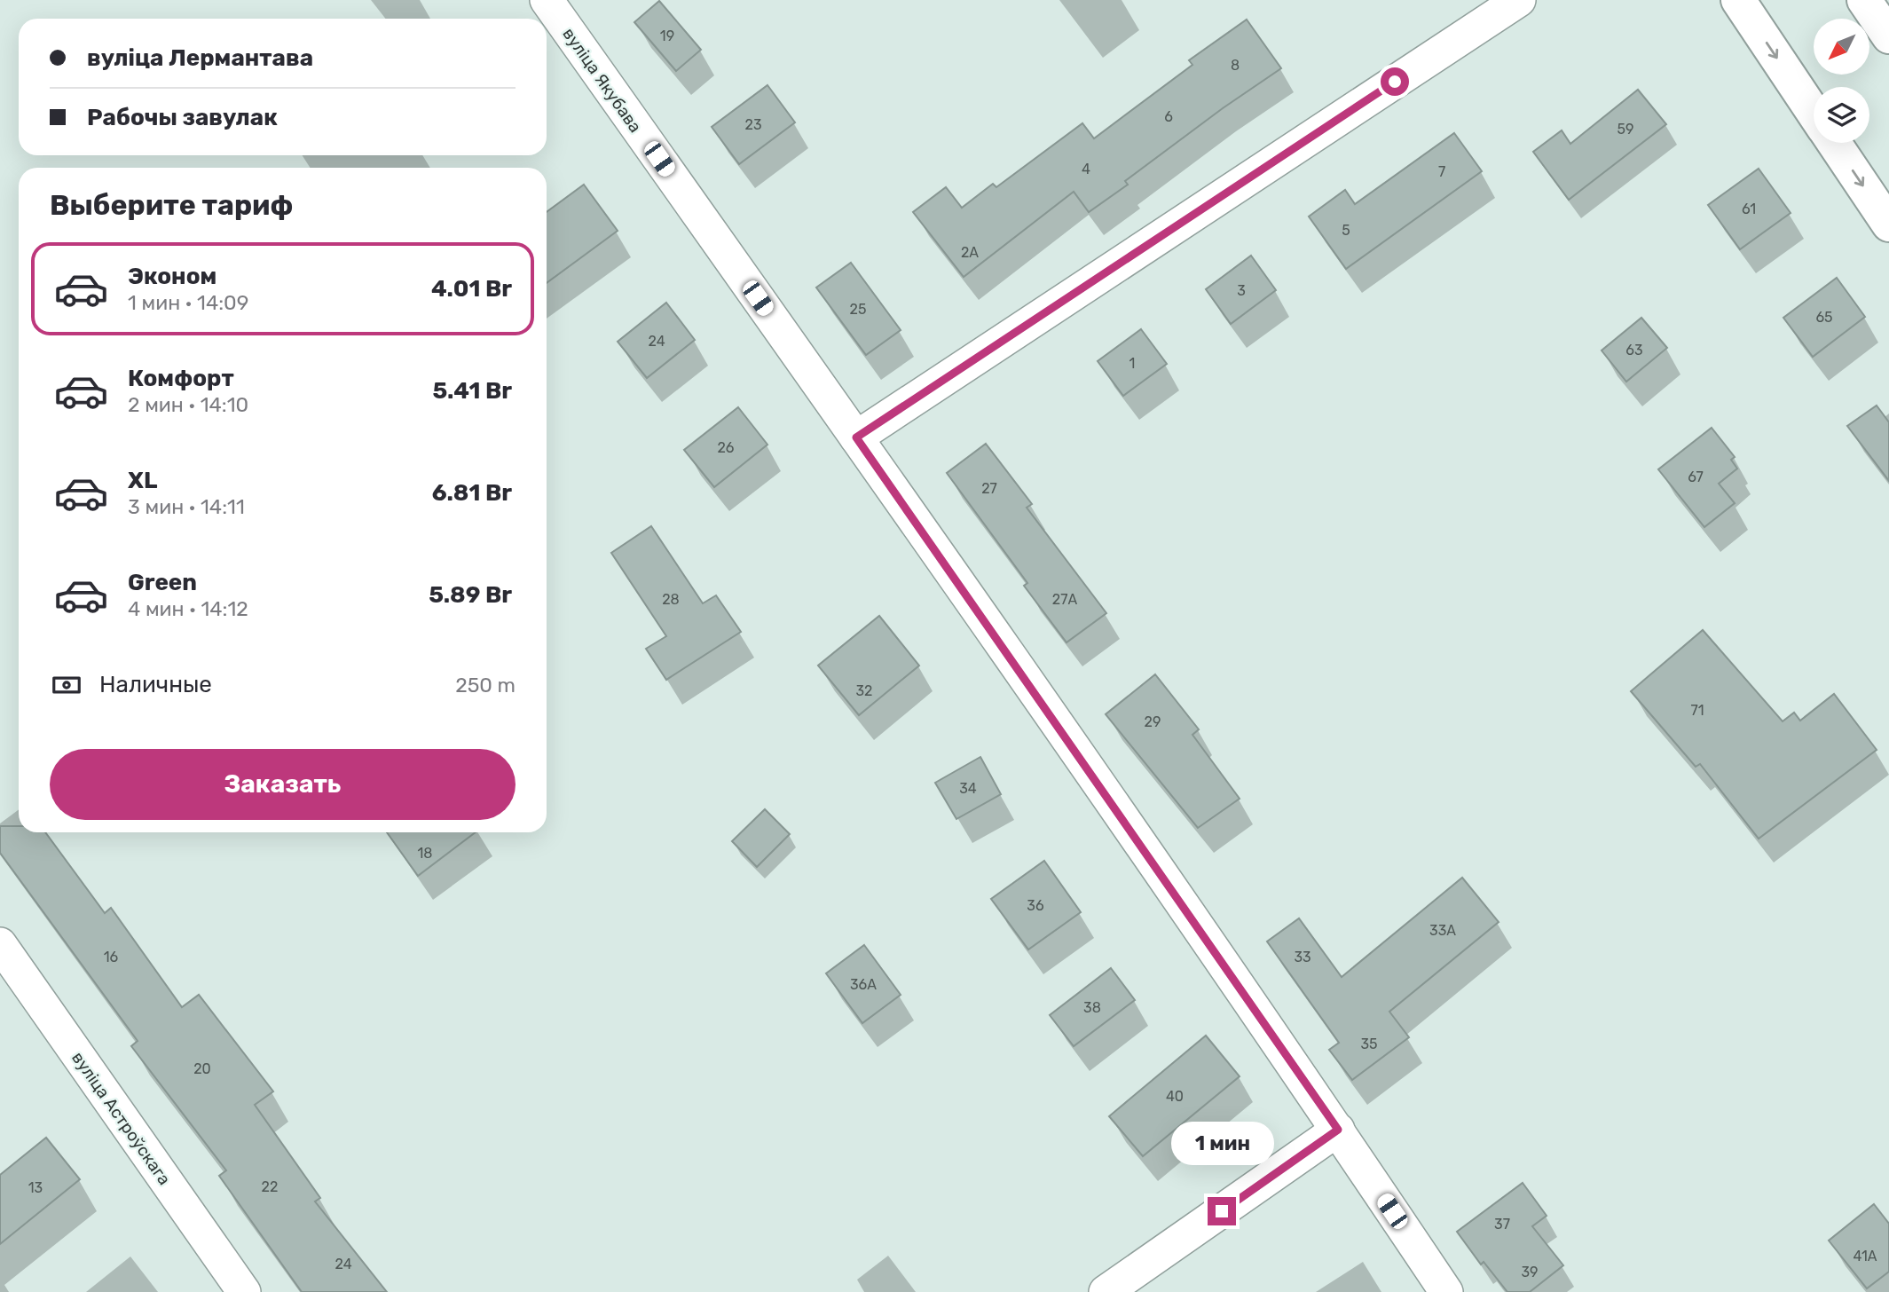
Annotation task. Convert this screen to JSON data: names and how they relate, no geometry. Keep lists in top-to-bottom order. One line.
{"streets":{"street":["вуліца Якубава","вуліца Астроўскага"]},"house_numbers":["19","8","6","23","59","4","7","61","5","2А","3","25","65","24","63","1","26","67","27","28","27А","32","71","29","34","18","36","33А","16","33","36А","38","35","20","40","22","13","37","41А","24","39"],"north":"bottom left","page":{"banner":["вуліца Лермантава","Рабочы завулак"],"heading":"Выберите тариф","list":[{"name":"Эконом","note":"1 мин · 14:09","value":"4.01 Br"},{"name":"Комфорт","note":"2 мин · 14:10","value":"5.41 Br"},{"name":"XL","note":"3 мин · 14:11","value":"6.81 Br"},{"name":"Green","note":"4 мин · 14:12","value":"5.89 Br"}],"pay":["Наличные","250 m"],"buttons":"Заказать","bubble":"1 мин"}}
